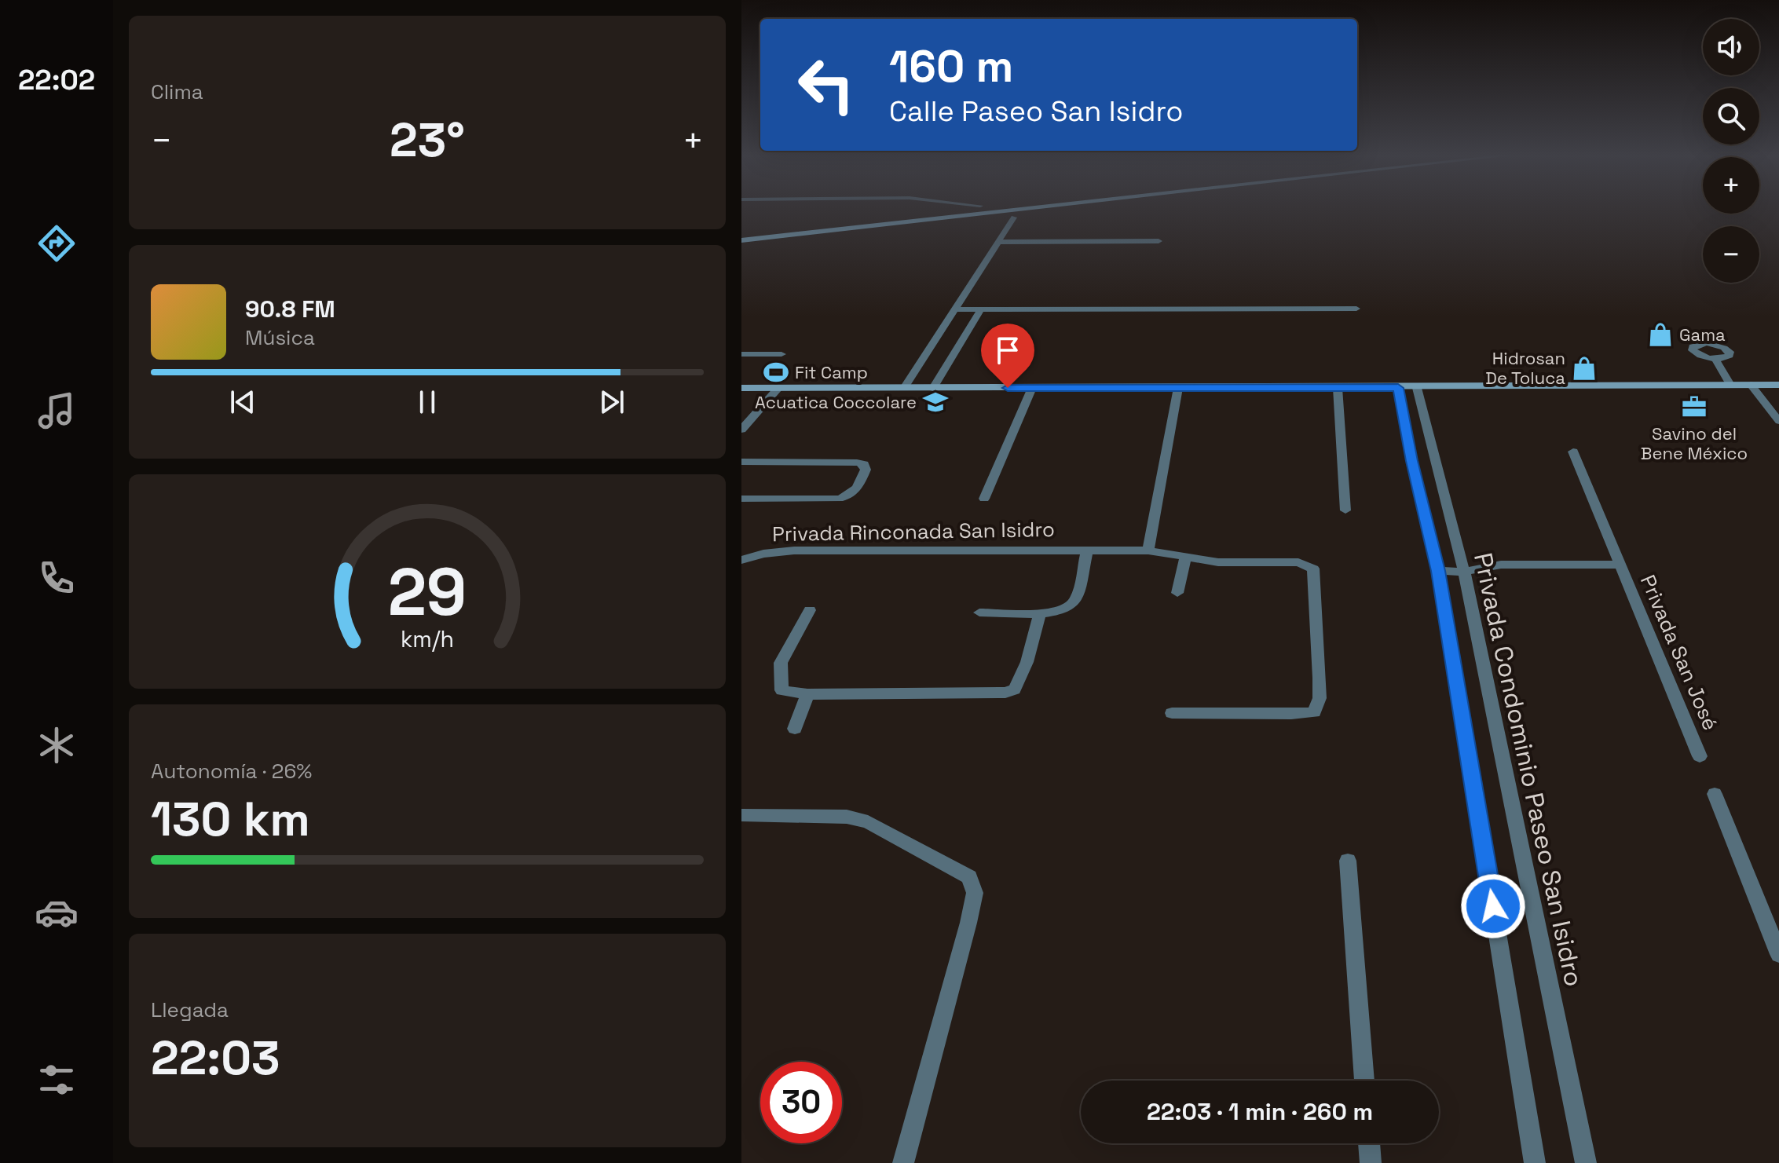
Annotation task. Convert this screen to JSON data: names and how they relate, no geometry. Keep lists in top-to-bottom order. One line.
{"streets":{"street":["Privada Rinconada San Isidro","Privada San José","Privada Condominio Paseo San Isidro"]},"crossings":[["Privada San José","Privada Condominio Paseo San Isidro"]],"places":{"shop":["Gama","Hidrosan De Toluca"],"sports":["Fit Camp"],"school or university":["Acuatica Coccolare"],"office":["Savino del Bene México"]},"page":{"tabs":"22:02","tile":["Clima",["Autonomía · 26%","130 km"],["Llegada","22:03"]],"map_buttons":["+","−"],"turn":["160 m","Calle Paseo San Isidro"],"heat":["−","23°","+"],"song":["90.8 FM","Música"],"limit":"30","trip":"22:03 · 1 min · 260 m","gauge":["29","km/h"]}}
